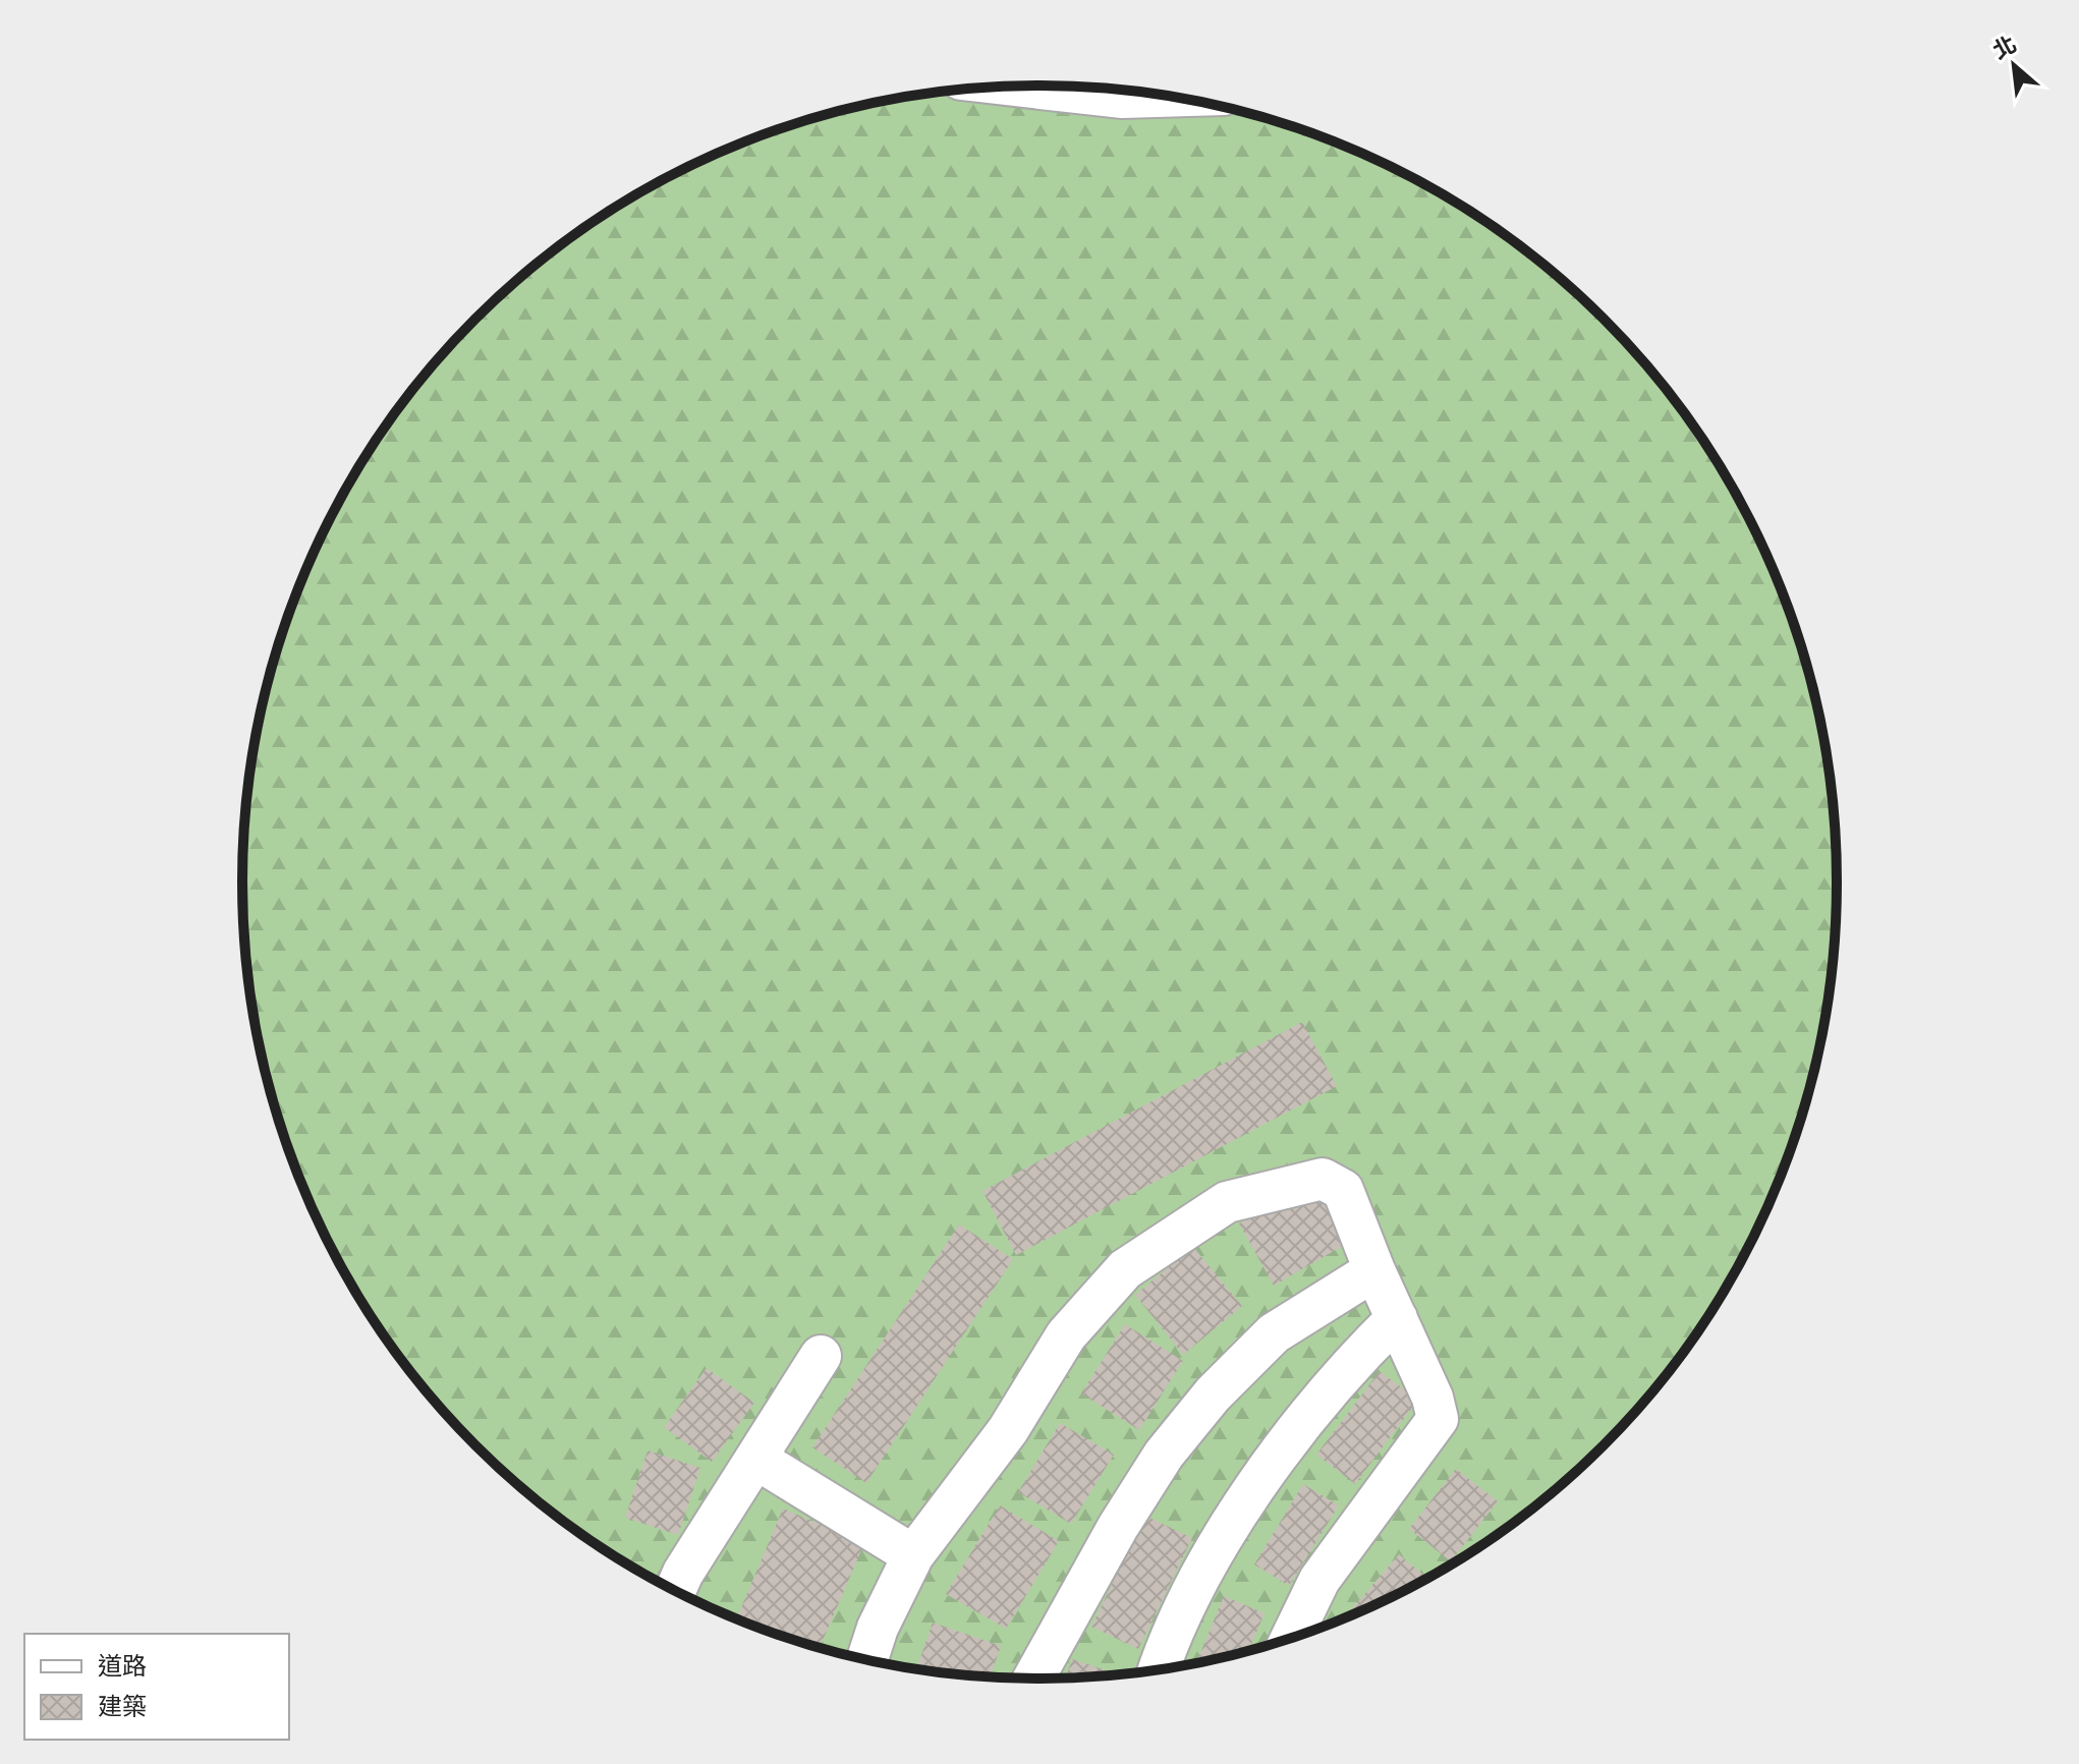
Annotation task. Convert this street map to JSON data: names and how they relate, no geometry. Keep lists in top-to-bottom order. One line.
{"legend":["道路","建築"],"north":"top left"}
